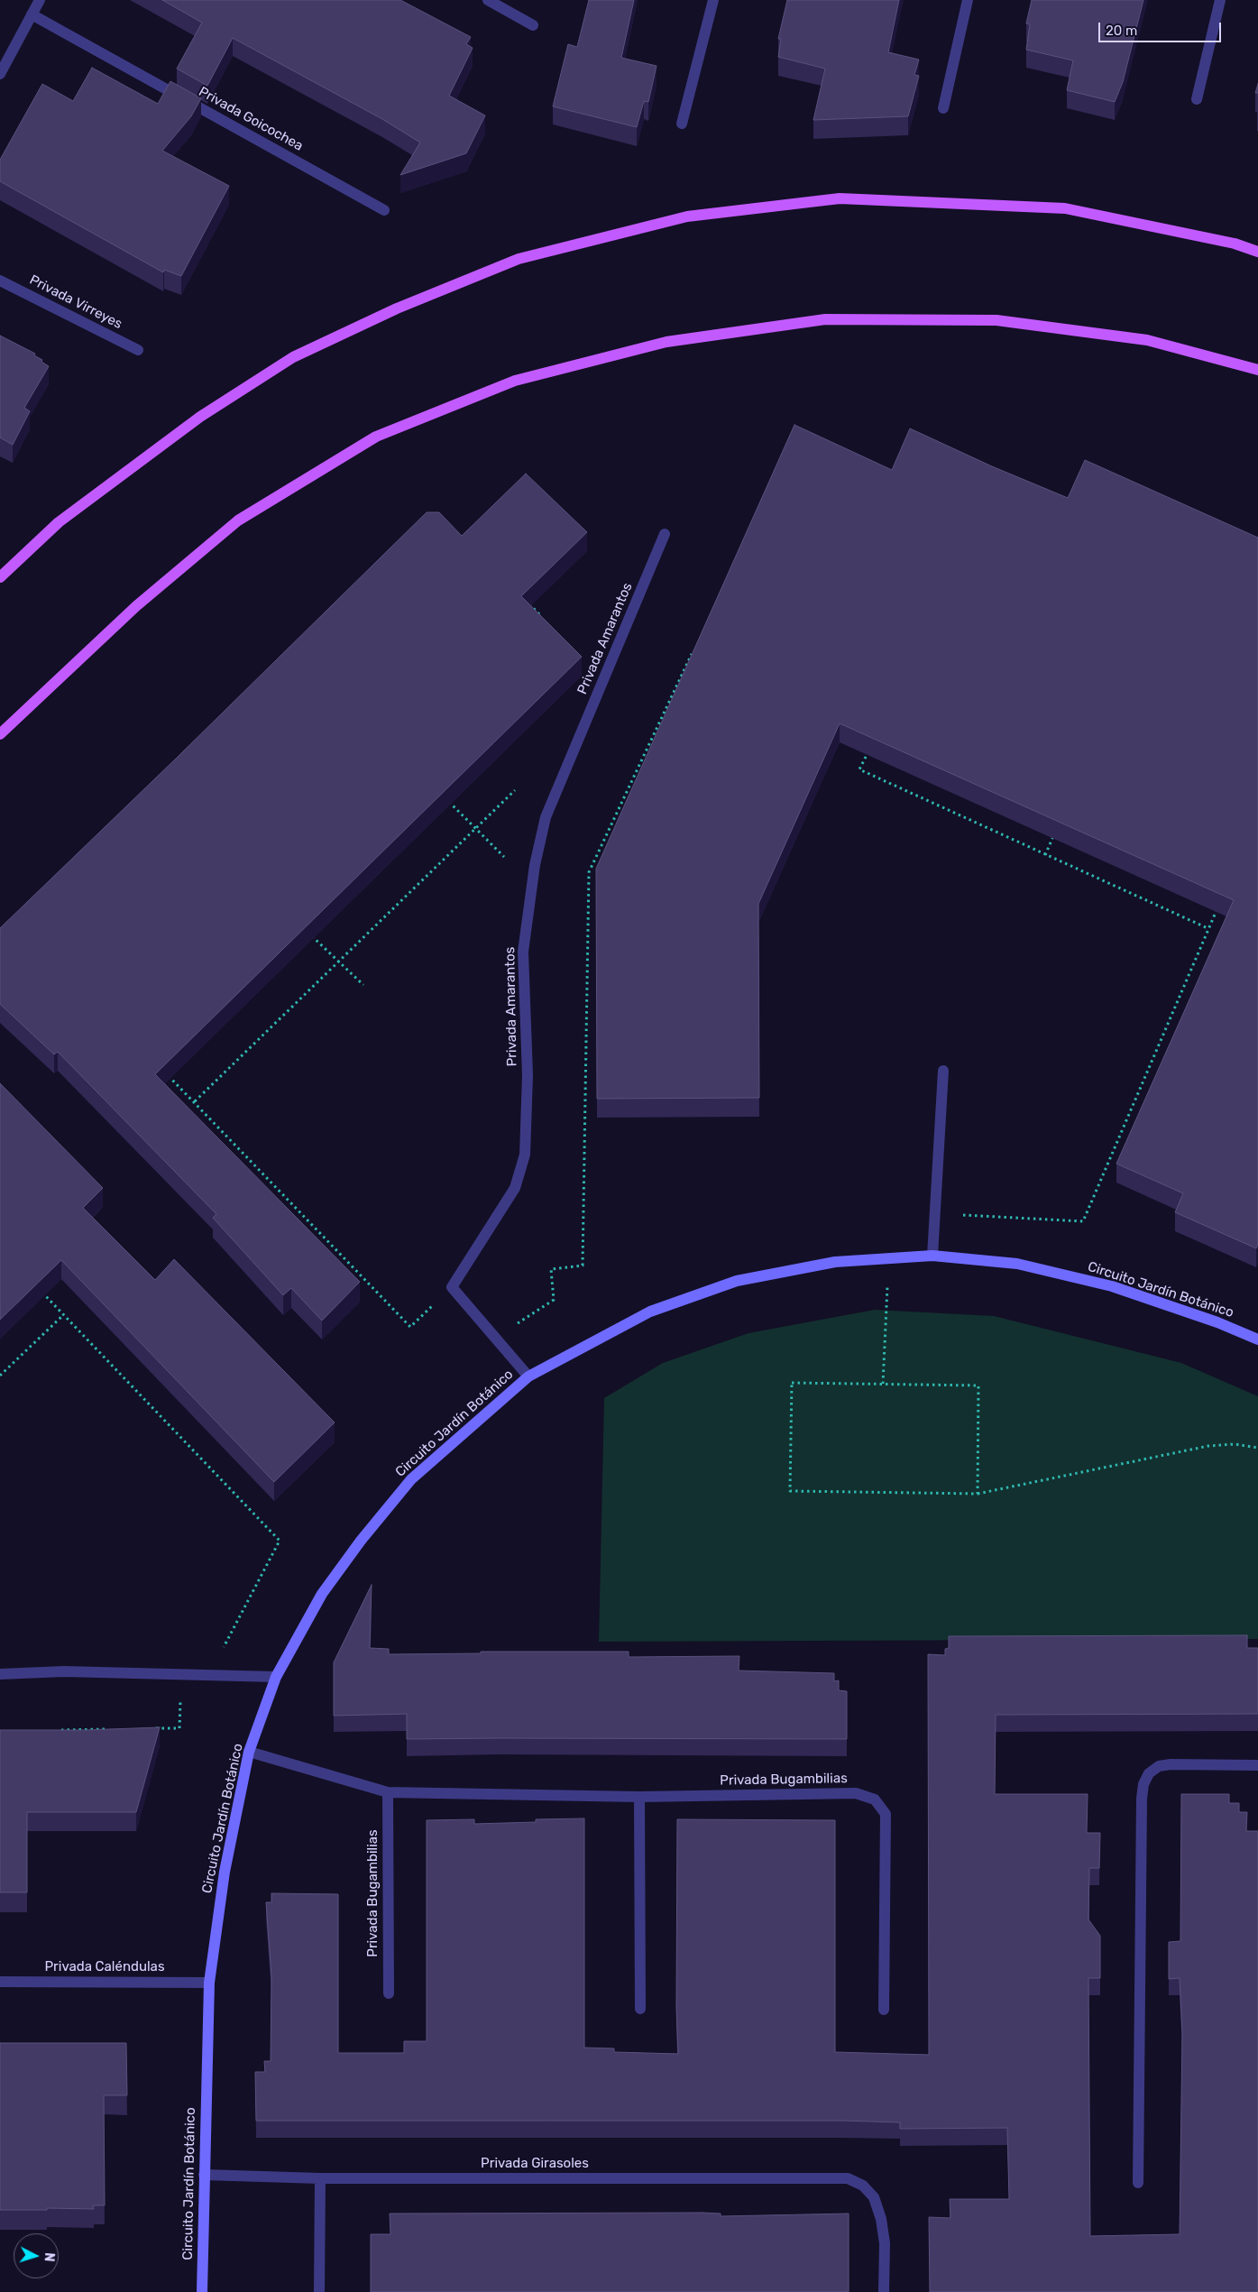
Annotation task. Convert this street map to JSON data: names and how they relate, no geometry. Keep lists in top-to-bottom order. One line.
{"streets":{"street":["Privada Goicochea","Privada Virreyes","Privada Amarantos","Circuito Jardín Botánico","Privada Bugambilias","Privada Caléndulas","Privada Girasoles"]},"crossings":[["Circuito Jardín Botánico","Privada Bugambilias"],["Circuito Jardín Botánico","Privada Caléndulas"],["Circuito Jardín Botánico","Privada Girasoles"]],"scale_bar":"20 m","north":"right"}
